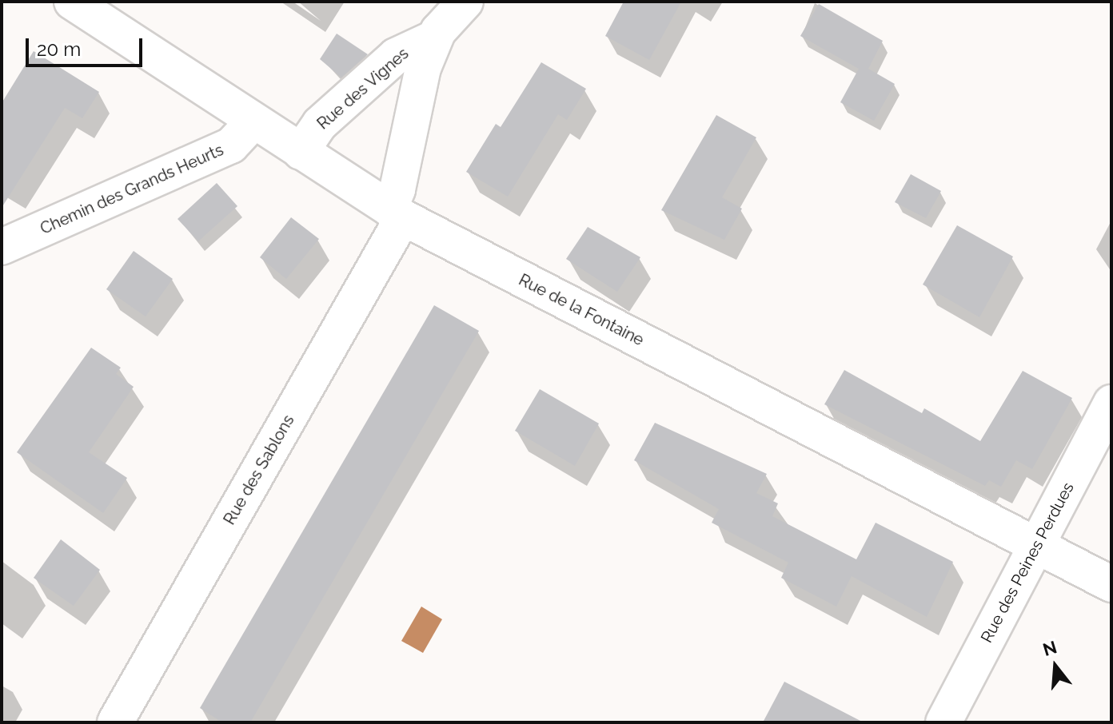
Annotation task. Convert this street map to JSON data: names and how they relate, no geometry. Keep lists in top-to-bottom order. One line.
{"streets":{"street":["Rue des Vignes","Chemin des Grands Heurts","Rue de la Fontaine","Rue des Sablons","Rue des Peines Perdues"]},"crossings":[["Rue des Vignes","Rue de la Fontaine"],["Rue des Vignes","Rue des Sablons"],["Chemin des Grands Heurts","Rue de la Fontaine"],["Rue de la Fontaine","Rue des Sablons"],["Rue de la Fontaine","Rue des Peines Perdues"]],"scale_bar":"20 m","north":"top"}
